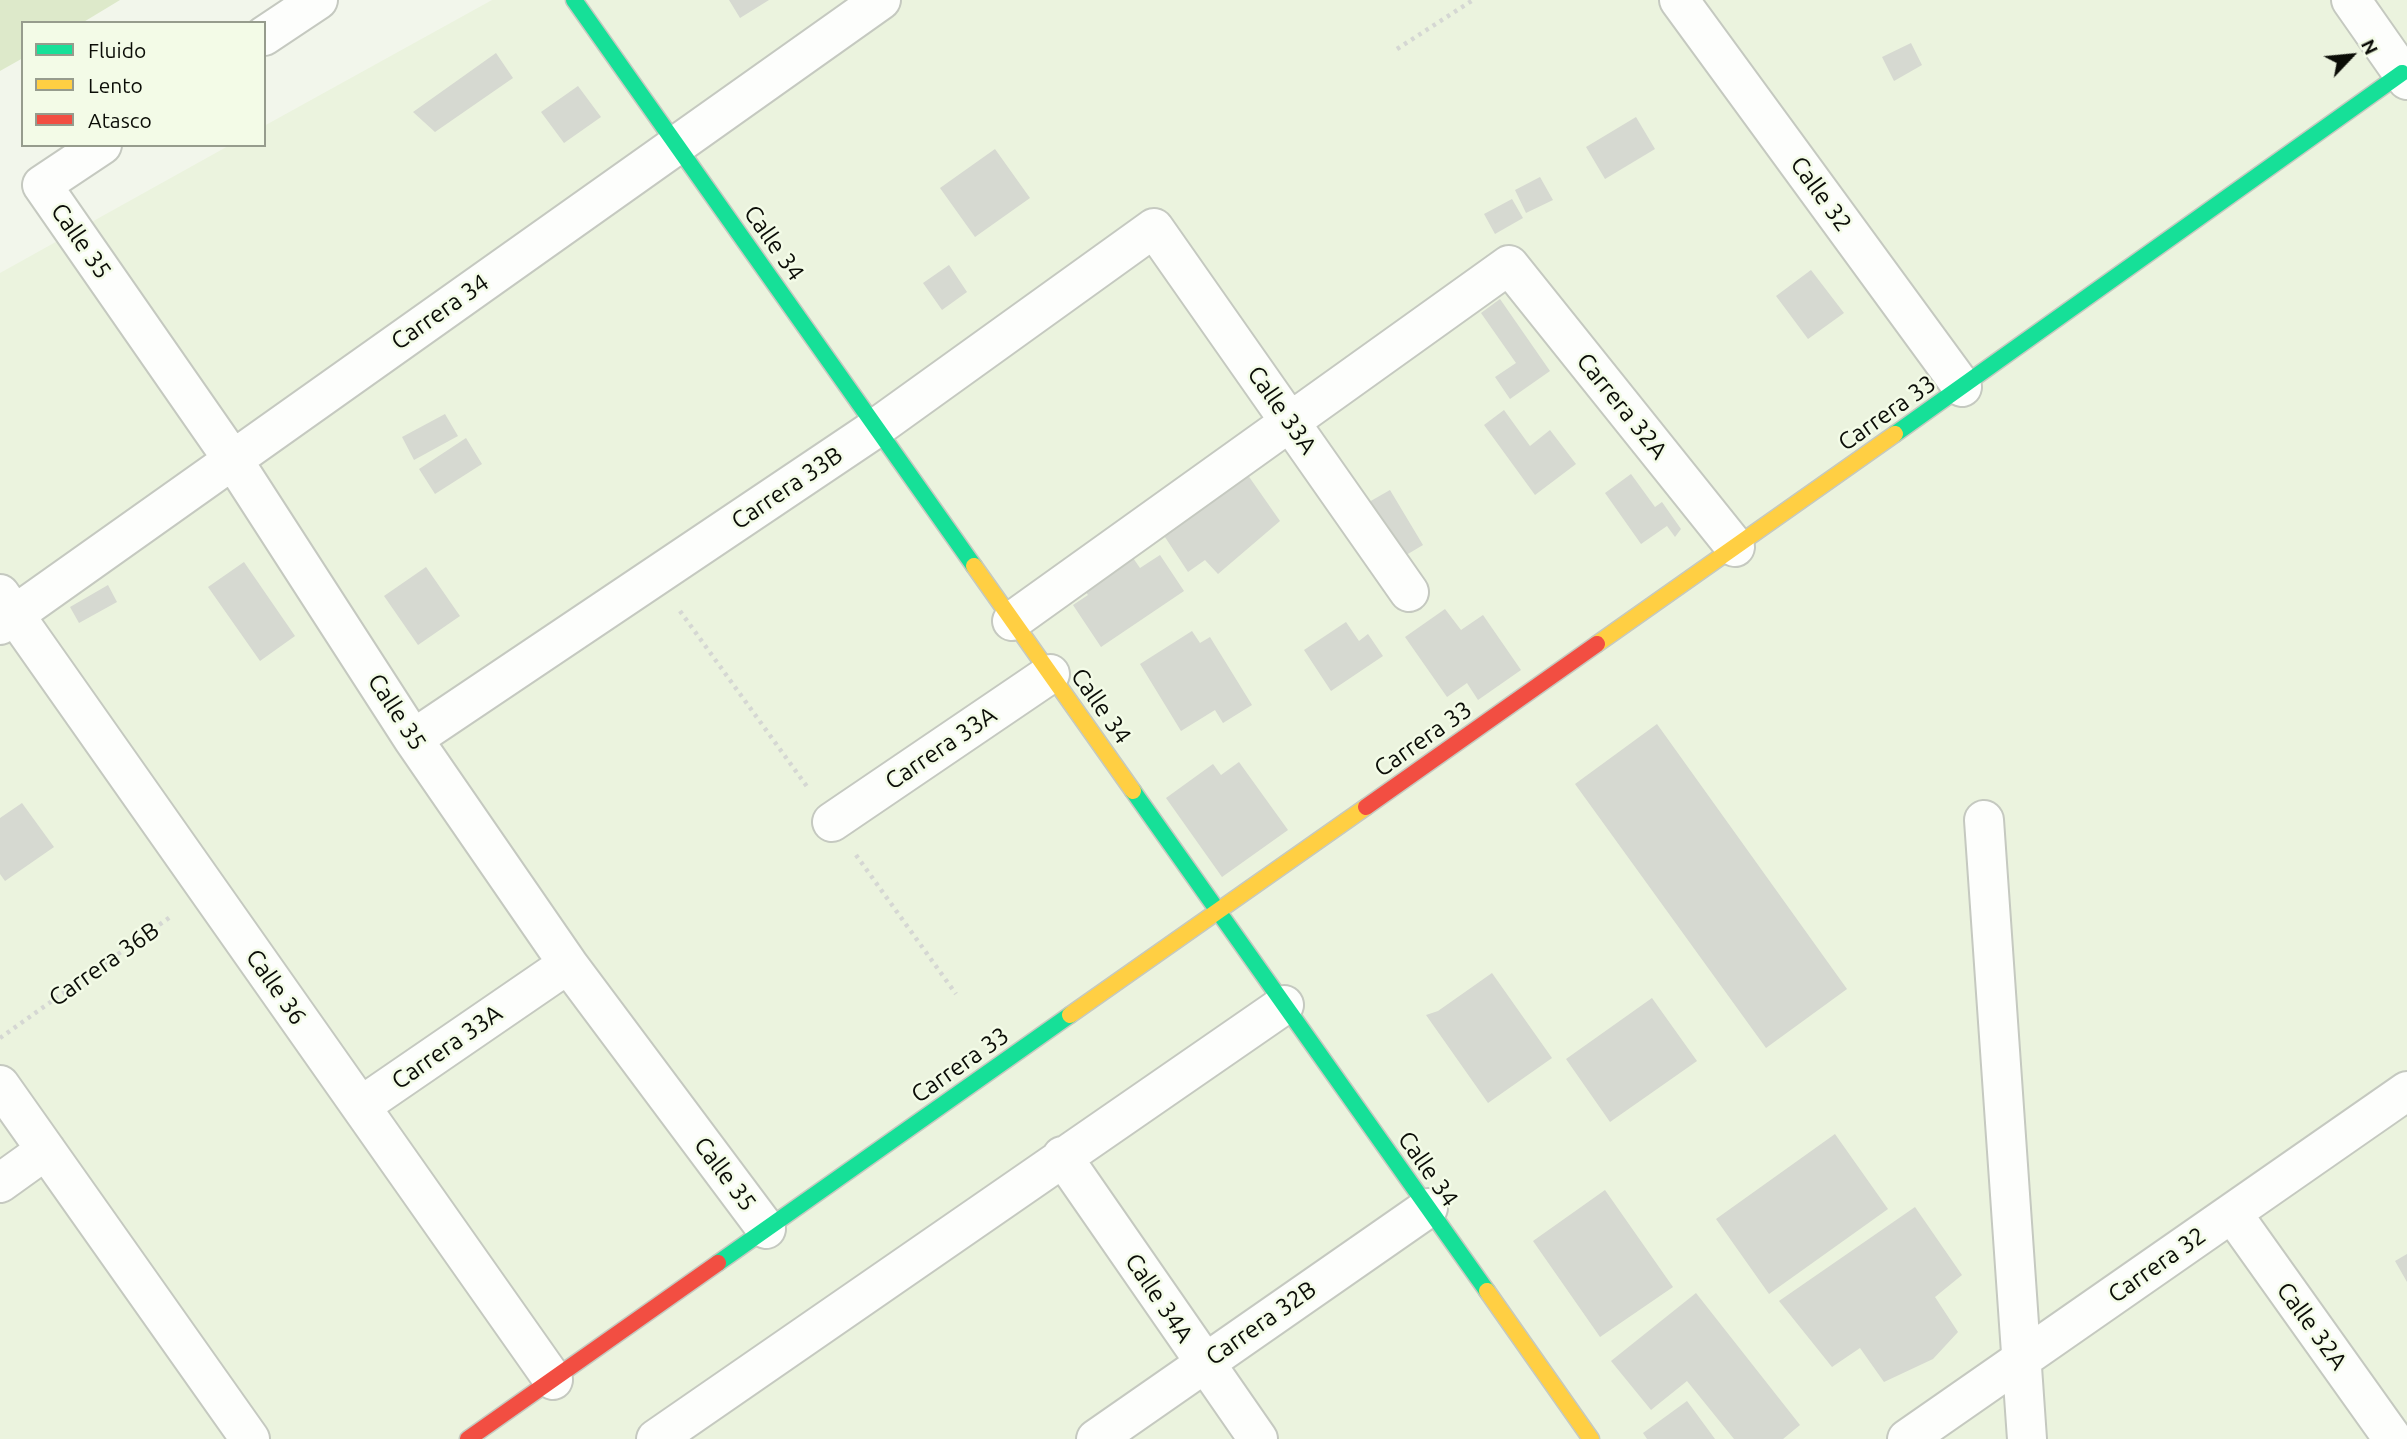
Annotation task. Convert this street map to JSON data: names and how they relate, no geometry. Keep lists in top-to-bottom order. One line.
{"streets":{"street":["Calle 32","Calle 35","Calle 34","Carrera 34","Carrera 32A","Calle 33A","Carrera 33","Carrera 33B","Carrera 33A","Calle 36","Carrera 32","Calle 34A","Carrera 32B","Calle 32A"],"path":["Carrera 36B"]},"crossings":[["Calle 32","Carrera 33"],["Calle 35","Carrera 34"],["Calle 35","Carrera 33"],["Calle 35","Carrera 33B"],["Calle 35","Carrera 33A"],["Calle 34","Carrera 34"],["Calle 34","Carrera 33"],["Calle 34","Carrera 33B"],["Calle 34","Carrera 33A"],["Calle 34","Carrera 32B"],["Carrera 34","Calle 36"],["Carrera 32A","Calle 33A"],["Carrera 32A","Carrera 33"],["Calle 33A","Carrera 33B"],["Carrera 33","Calle 36"],["Carrera 33A","Calle 36"],["Carrera 36B","Calle 36"],["Carrera 32","Calle 32A"],["Calle 34A","Carrera 32B"]],"legend":["Fluido","Lento","Atasco"],"north":"top right"}
